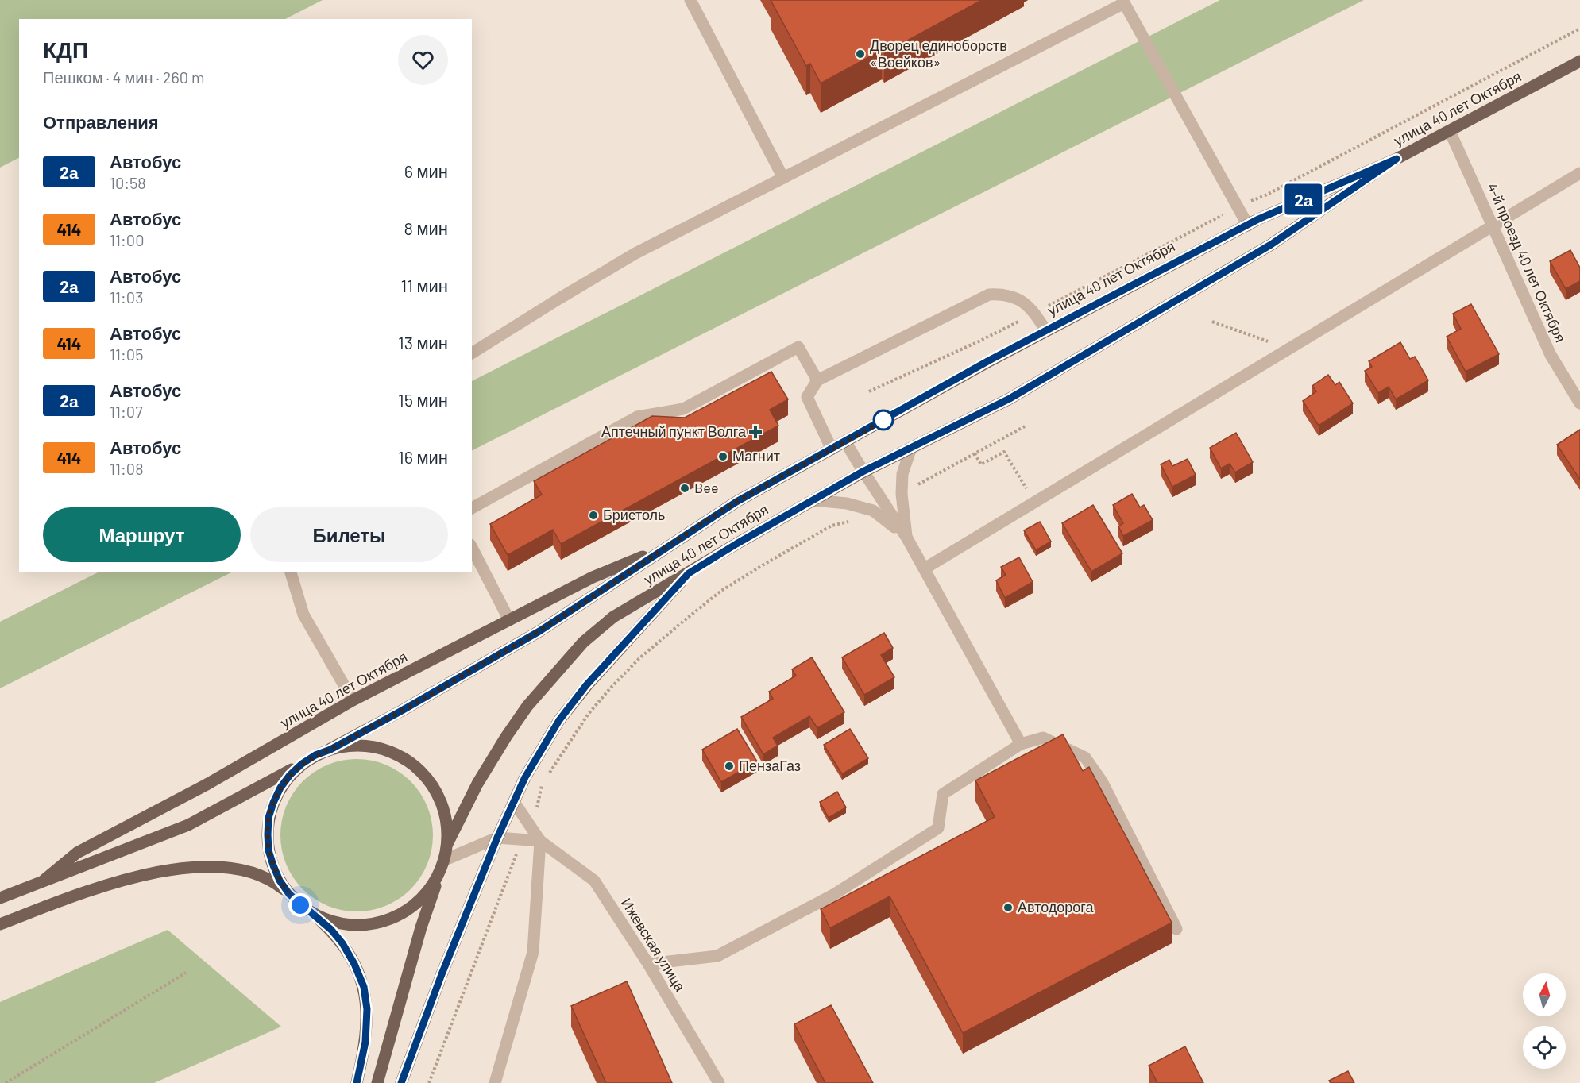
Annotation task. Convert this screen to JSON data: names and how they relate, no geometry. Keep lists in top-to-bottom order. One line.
{"streets":{"main road":["улица 40 лет Октября"],"street":["4-й проезд 40 лет Октября","Ижевская улица"]},"crossings":[["улица 40 лет Октября","4-й проезд 40 лет Октября"]],"places":{"other":["Дворец единоборств «Воейков»","Магнит","Bee","Бристоль","ПензаГаз","Автодорога"],"health":["Аптечный пункт Волга"]},"lines":["bus line 2а"],"north":"top","page":{"on_map":"2а","heading":[["КДП","Пешком · 4 мин · 260 m"],"Отправления"],"list":[{"mark":"2а","name":"Автобус","note":"10:58","value":"6 мин"},{"mark":"414","name":"Автобус","note":"11:00","value":"8 мин"},{"mark":"2а","name":"Автобус","note":"11:03","value":"11 мин"},{"mark":"414","name":"Автобус","note":"11:05","value":"13 мин"},{"mark":"2а","name":"Автобус","note":"11:07","value":"15 мин"},{"mark":"414","name":"Автобус","note":"11:08","value":"16 мин"}],"buttons":["Маршрут","Билеты"]}}
